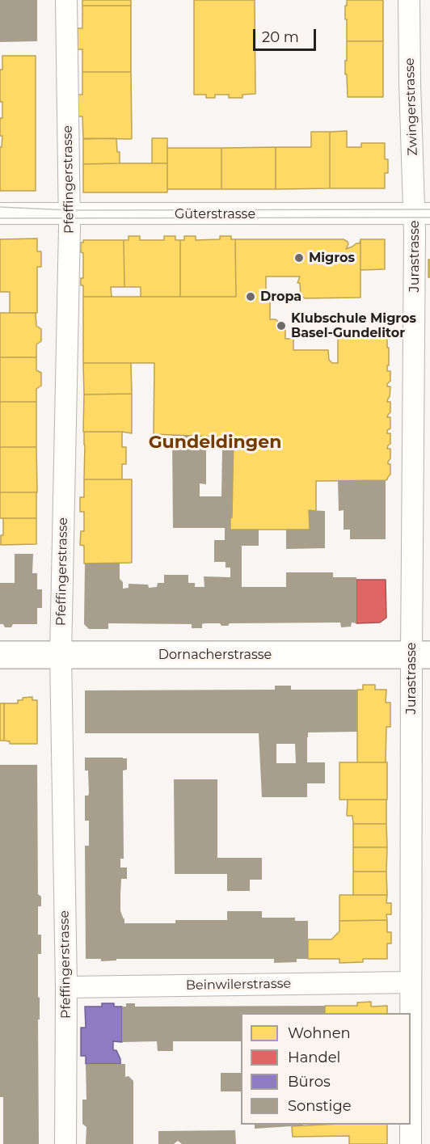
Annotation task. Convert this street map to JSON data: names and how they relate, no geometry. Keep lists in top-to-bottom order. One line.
{"streets":{"main road":["Dornacherstrasse"],"street":["Zwingerstrasse","Pfeffingerstrasse","Güterstrasse","Jurastrasse","Beinwilerstrasse"]},"crossings":[["Zwingerstrasse","Güterstrasse"],["Zwingerstrasse","Jurastrasse"],["Pfeffingerstrasse","Güterstrasse"],["Pfeffingerstrasse","Dornacherstrasse"],["Pfeffingerstrasse","Beinwilerstrasse"],["Güterstrasse","Jurastrasse"],["Jurastrasse","Dornacherstrasse"],["Jurastrasse","Beinwilerstrasse"]],"districts":["Gundeldingen"],"places":["Migros","Dropa","Klubschule Migros Basel-Gundelitor"],"legend":["Wohnen","Handel","Büros","Sonstige"],"scale_bar":"20 m"}
